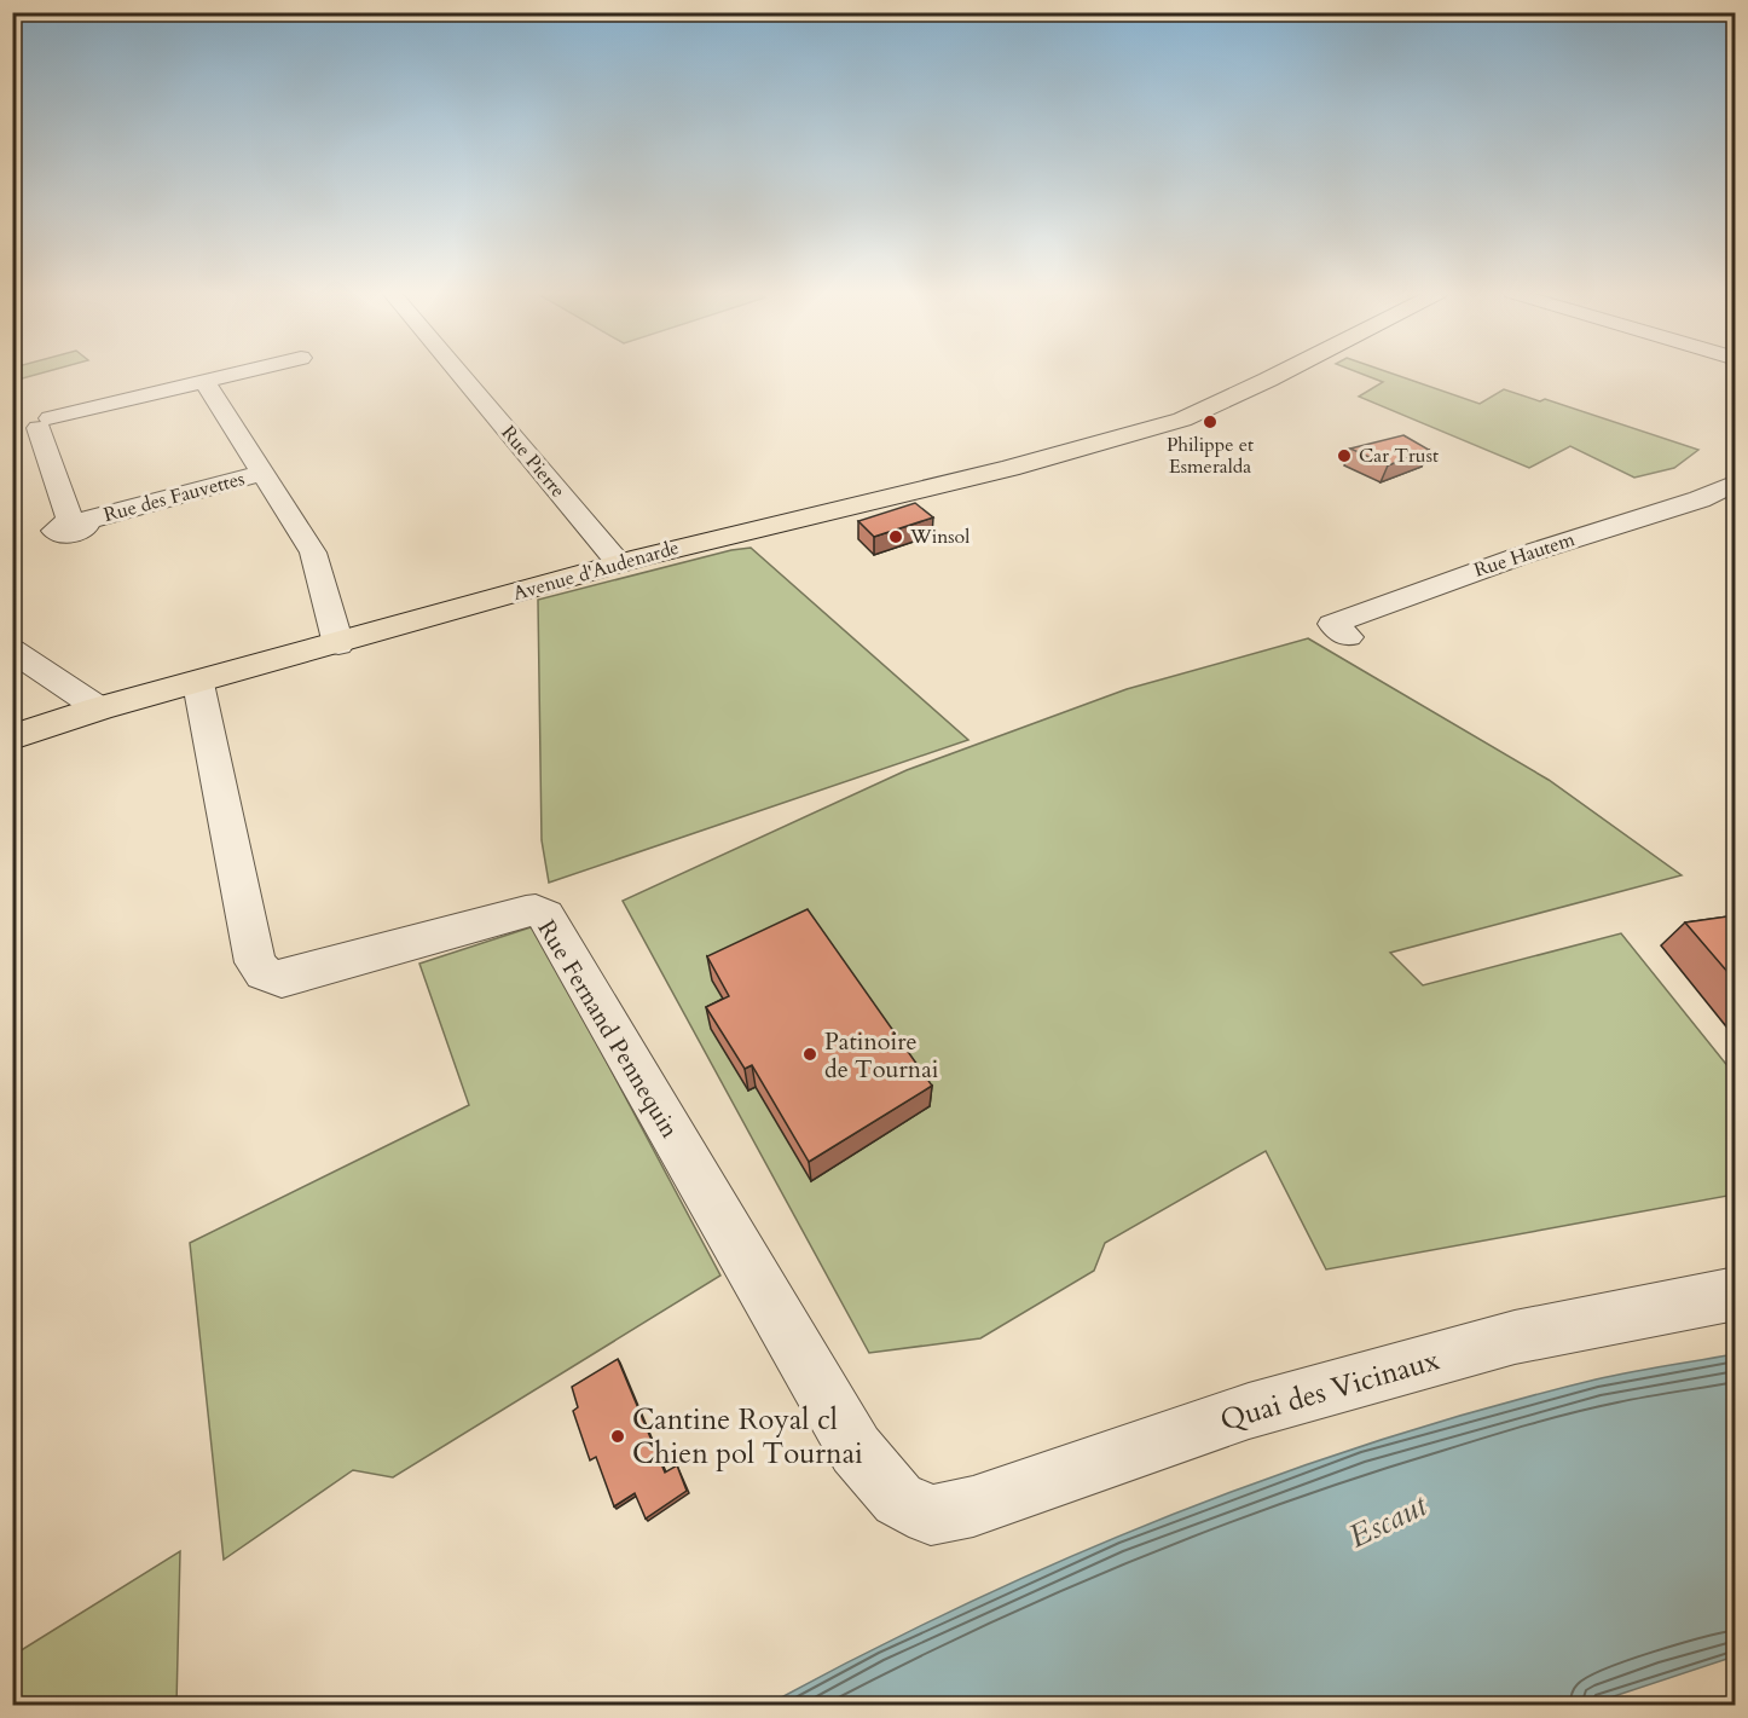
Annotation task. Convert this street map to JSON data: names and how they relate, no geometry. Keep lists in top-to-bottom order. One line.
{"streets":{"main road":["Avenue d'Audenarde"],"street":["Rue Pierre","Rue des Fauvettes","Rue Hautem","Rue Fernand Pennequin","Quai des Vicinaux"]},"crossings":[["Rue Pierre","Avenue d'Audenarde"],["Avenue d'Audenarde","Rue Fernand Pennequin"],["Rue Fernand Pennequin","Quai des Vicinaux"]],"water":["Escaut"],"places":["Philippe et Esmeralda","Car Trust","Winsol","Patinoire de Tournai","Cantine Royal cl Chien pol Tournai"]}
